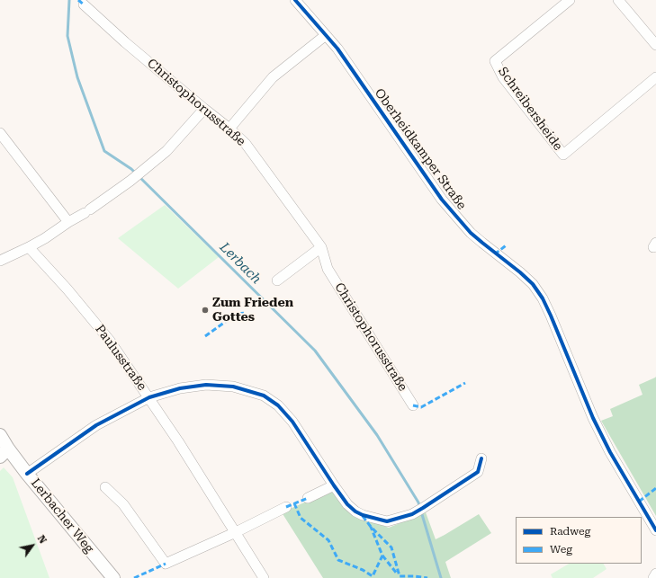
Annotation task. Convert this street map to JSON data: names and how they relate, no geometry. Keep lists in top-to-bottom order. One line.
{"streets":{"street":["Christophorusstraße","Schreibersheide","Oberheidkamper Straße","Paulusstraße","Lerbacher Weg"]},"water":["Lerbach"],"places":["Zum Frieden Gottes"],"legend":["Radweg","Weg"],"north":"top right"}
